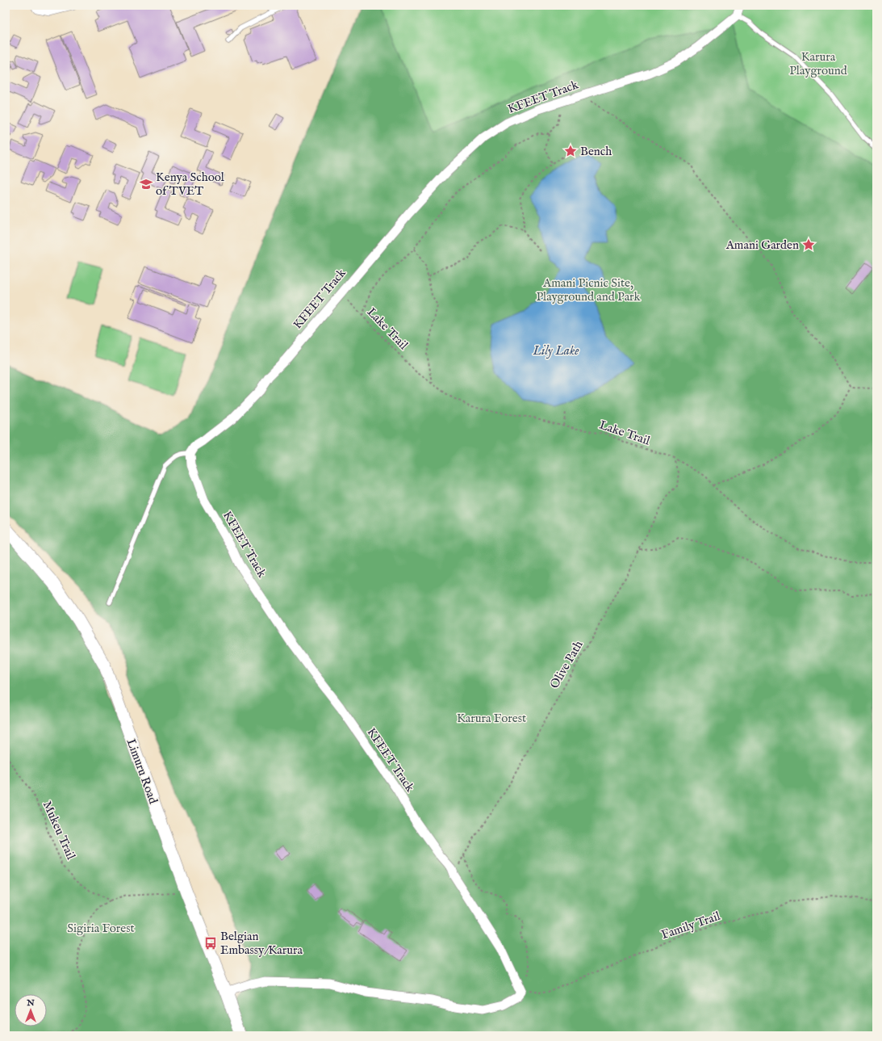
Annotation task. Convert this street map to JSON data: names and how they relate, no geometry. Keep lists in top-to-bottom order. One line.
{"streets":{"main road":["Limuru Road"],"street":["KFEET Track"],"path":["Lake Trail","Olive Path","Mukeu Trail","Family Trail"]},"crossings":[["KFEET Track","Lake Trail"],["KFEET Track","Olive Path"],["KFEET Track","Family Trail"],["Lake Trail","Olive Path"]],"water":["Lily Lake"],"parks":["Karura Playground","Amani Picnic Site, Playground and Park","Karura Forest","Sigiria Forest"],"places":{"place":["Bench","Amani Garden"],"school or university":["Kenya School of TVET"],"bus stop":["Belgian Embassy/Karura"]},"north":"top"}
